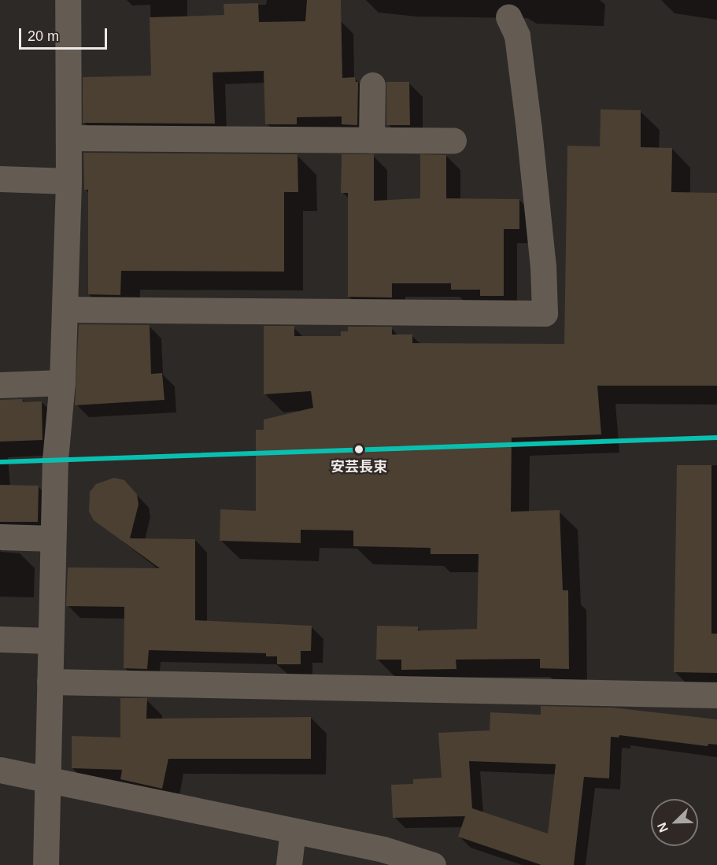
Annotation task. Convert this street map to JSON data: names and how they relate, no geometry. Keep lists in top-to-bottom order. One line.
{"places":["安芸長束"],"scale_bar":"20 m","north":"bottom left"}
